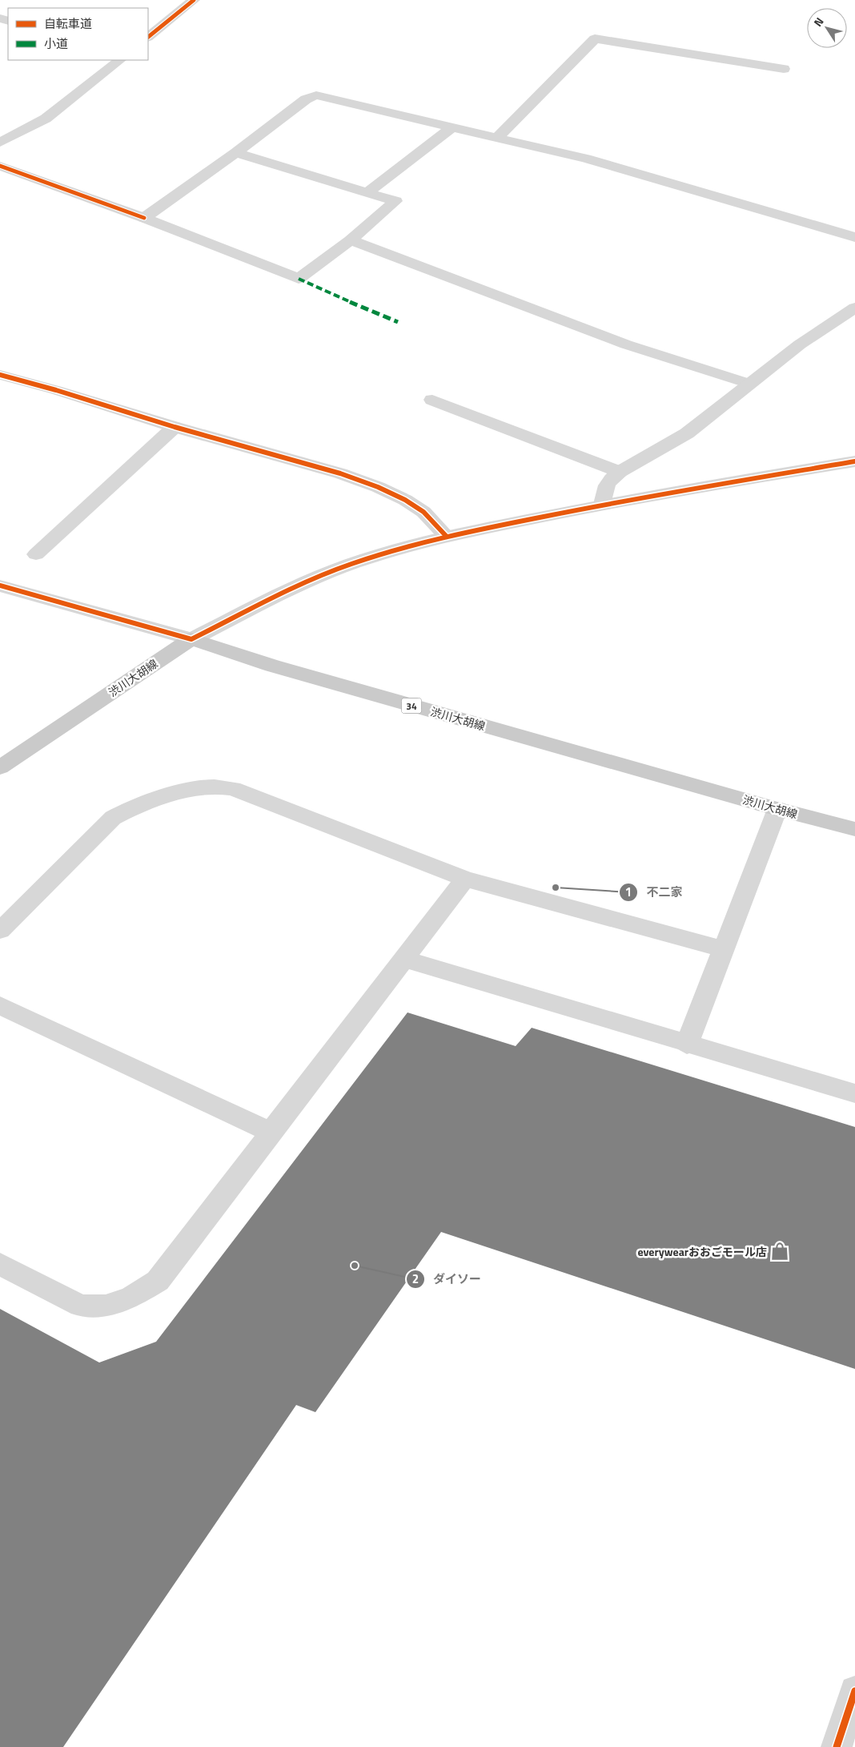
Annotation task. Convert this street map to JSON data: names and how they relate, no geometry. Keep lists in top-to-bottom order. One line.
{"streets":{"main road":["渋川大胡線","34"]},"places":{"other":["不二家","ダイソー"],"shop":["everywearおおごモール店"]},"legend":["自転車道","小道"],"north":"top left"}
